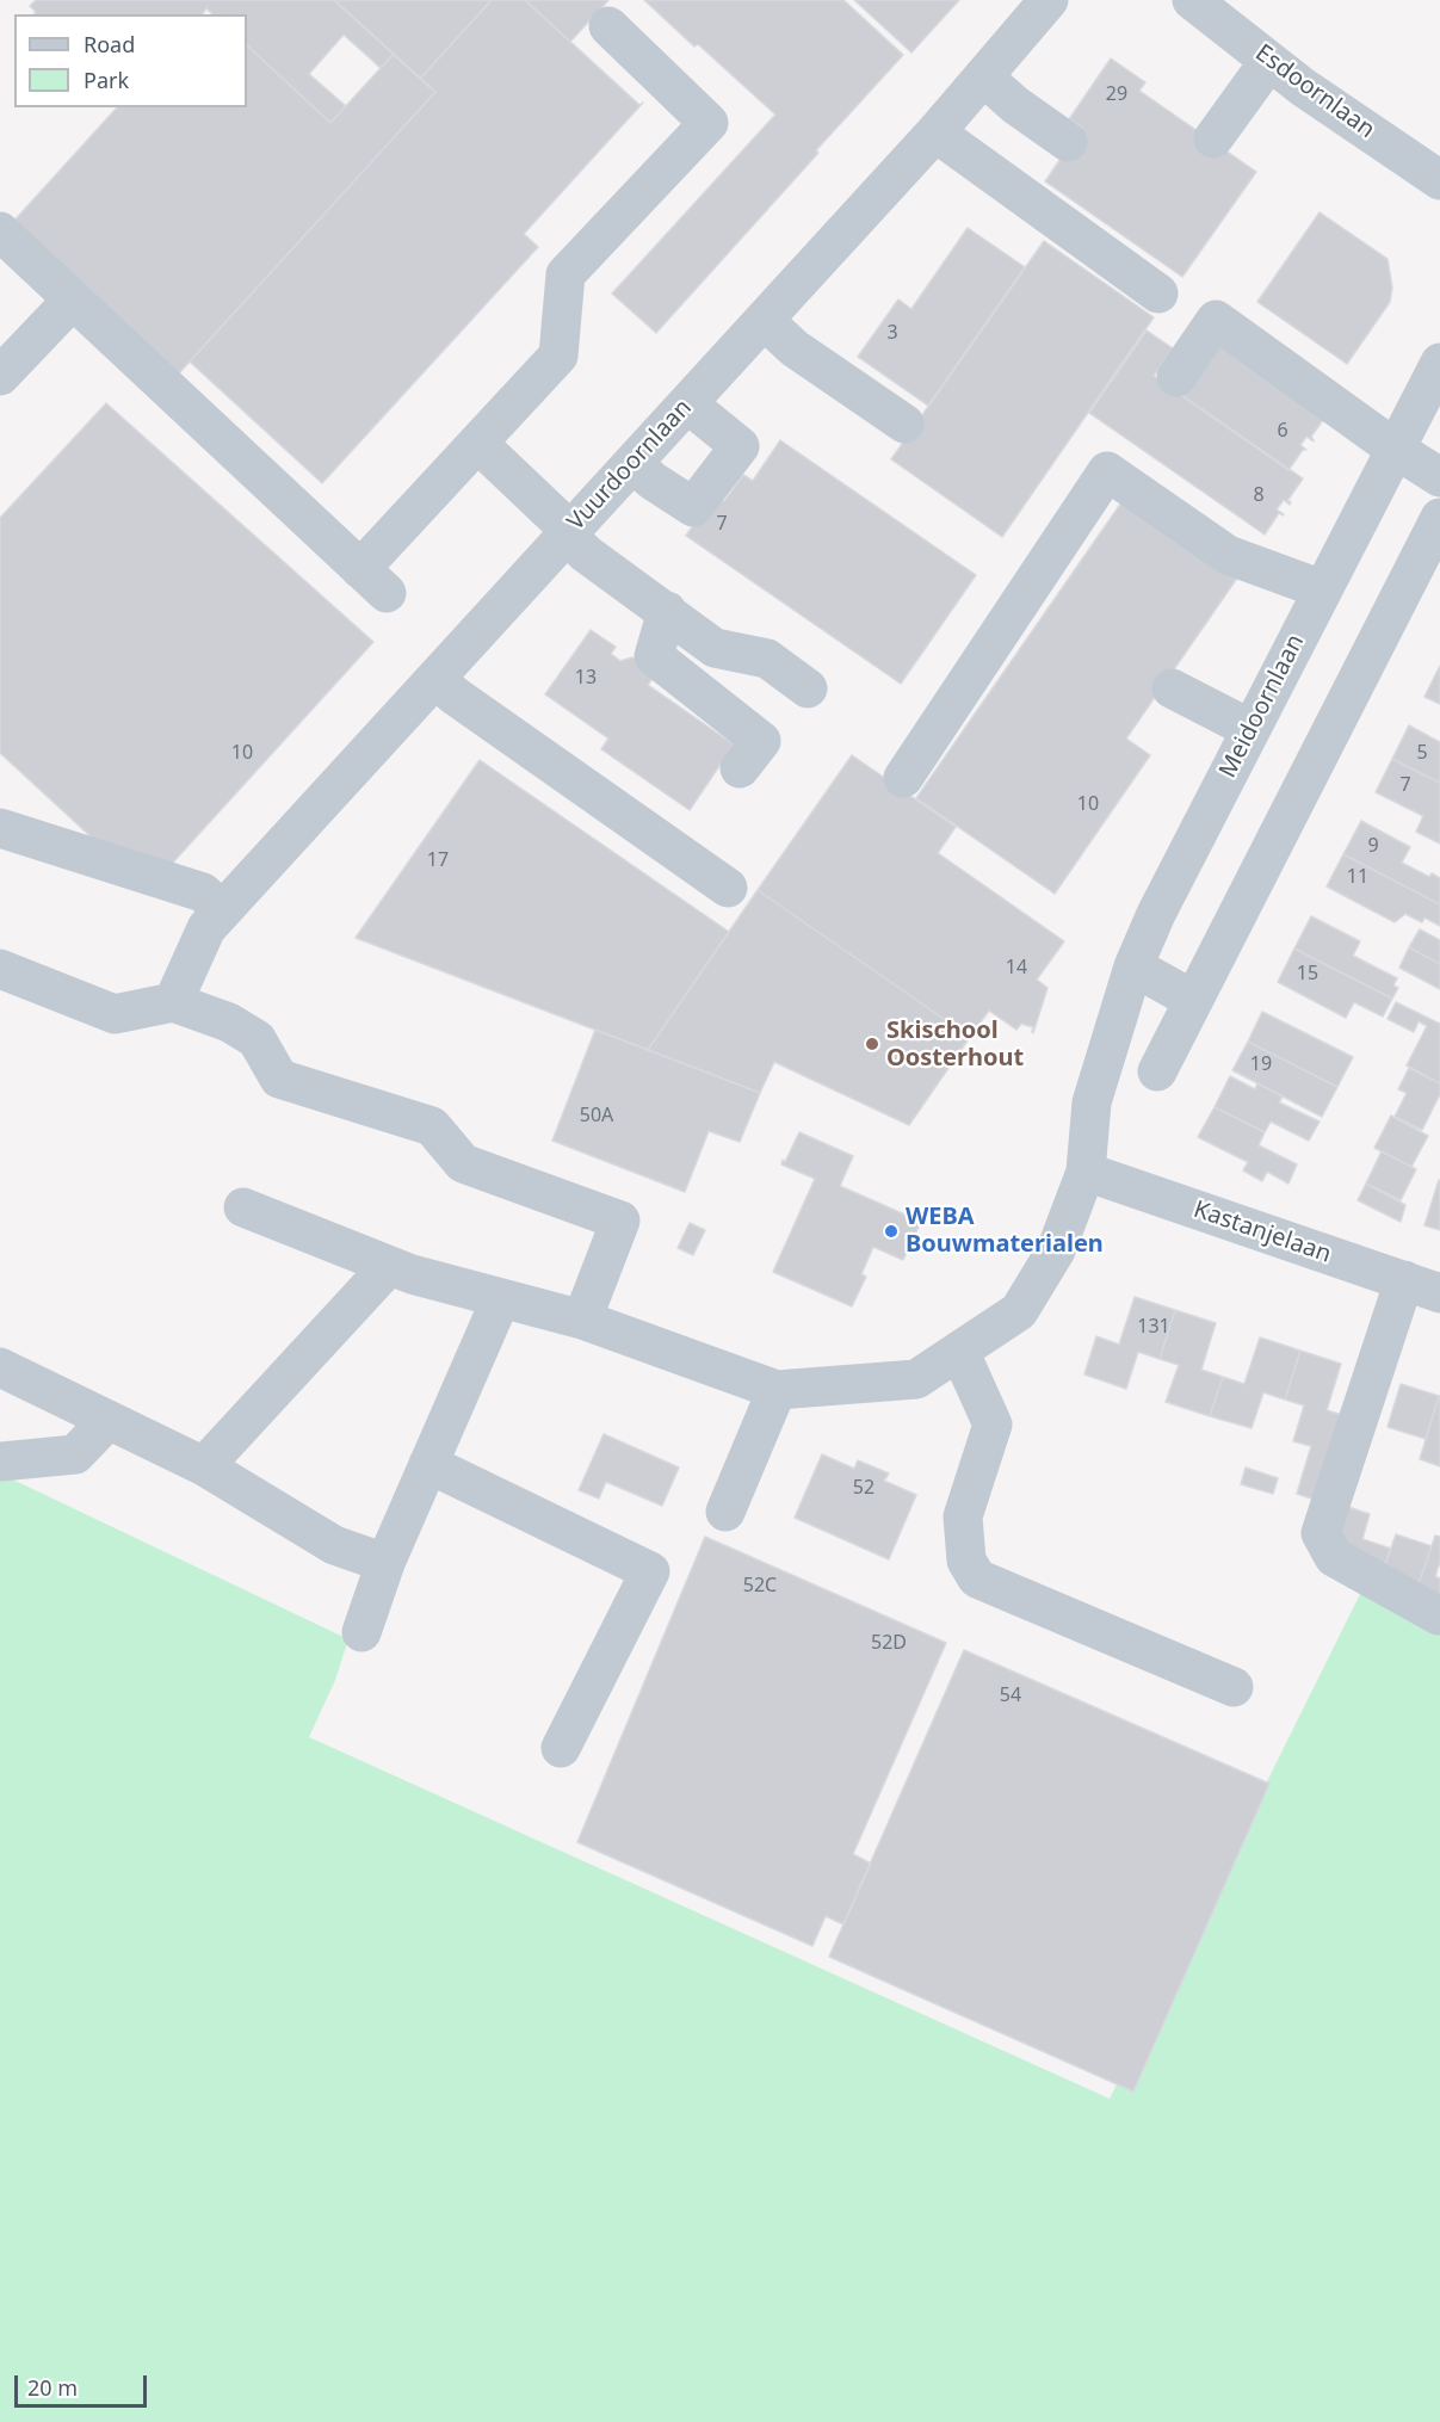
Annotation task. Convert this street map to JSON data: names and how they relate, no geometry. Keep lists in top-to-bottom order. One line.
{"streets":{"street":["Esdoornlaan","Vuurdoornlaan","Meidoornlaan","Kastanjelaan"]},"crossings":[["Meidoornlaan","Kastanjelaan"]],"places":["Skischool Oosterhout","WEBA Bouwmaterialen"],"house_numbers":["29","3","6","8","7","13","10","5","7","10","9","17","11","14","15","19","50A","131","52","52C","52D","54"],"legend":["Road","Park"],"scale_bar":"20 m"}
